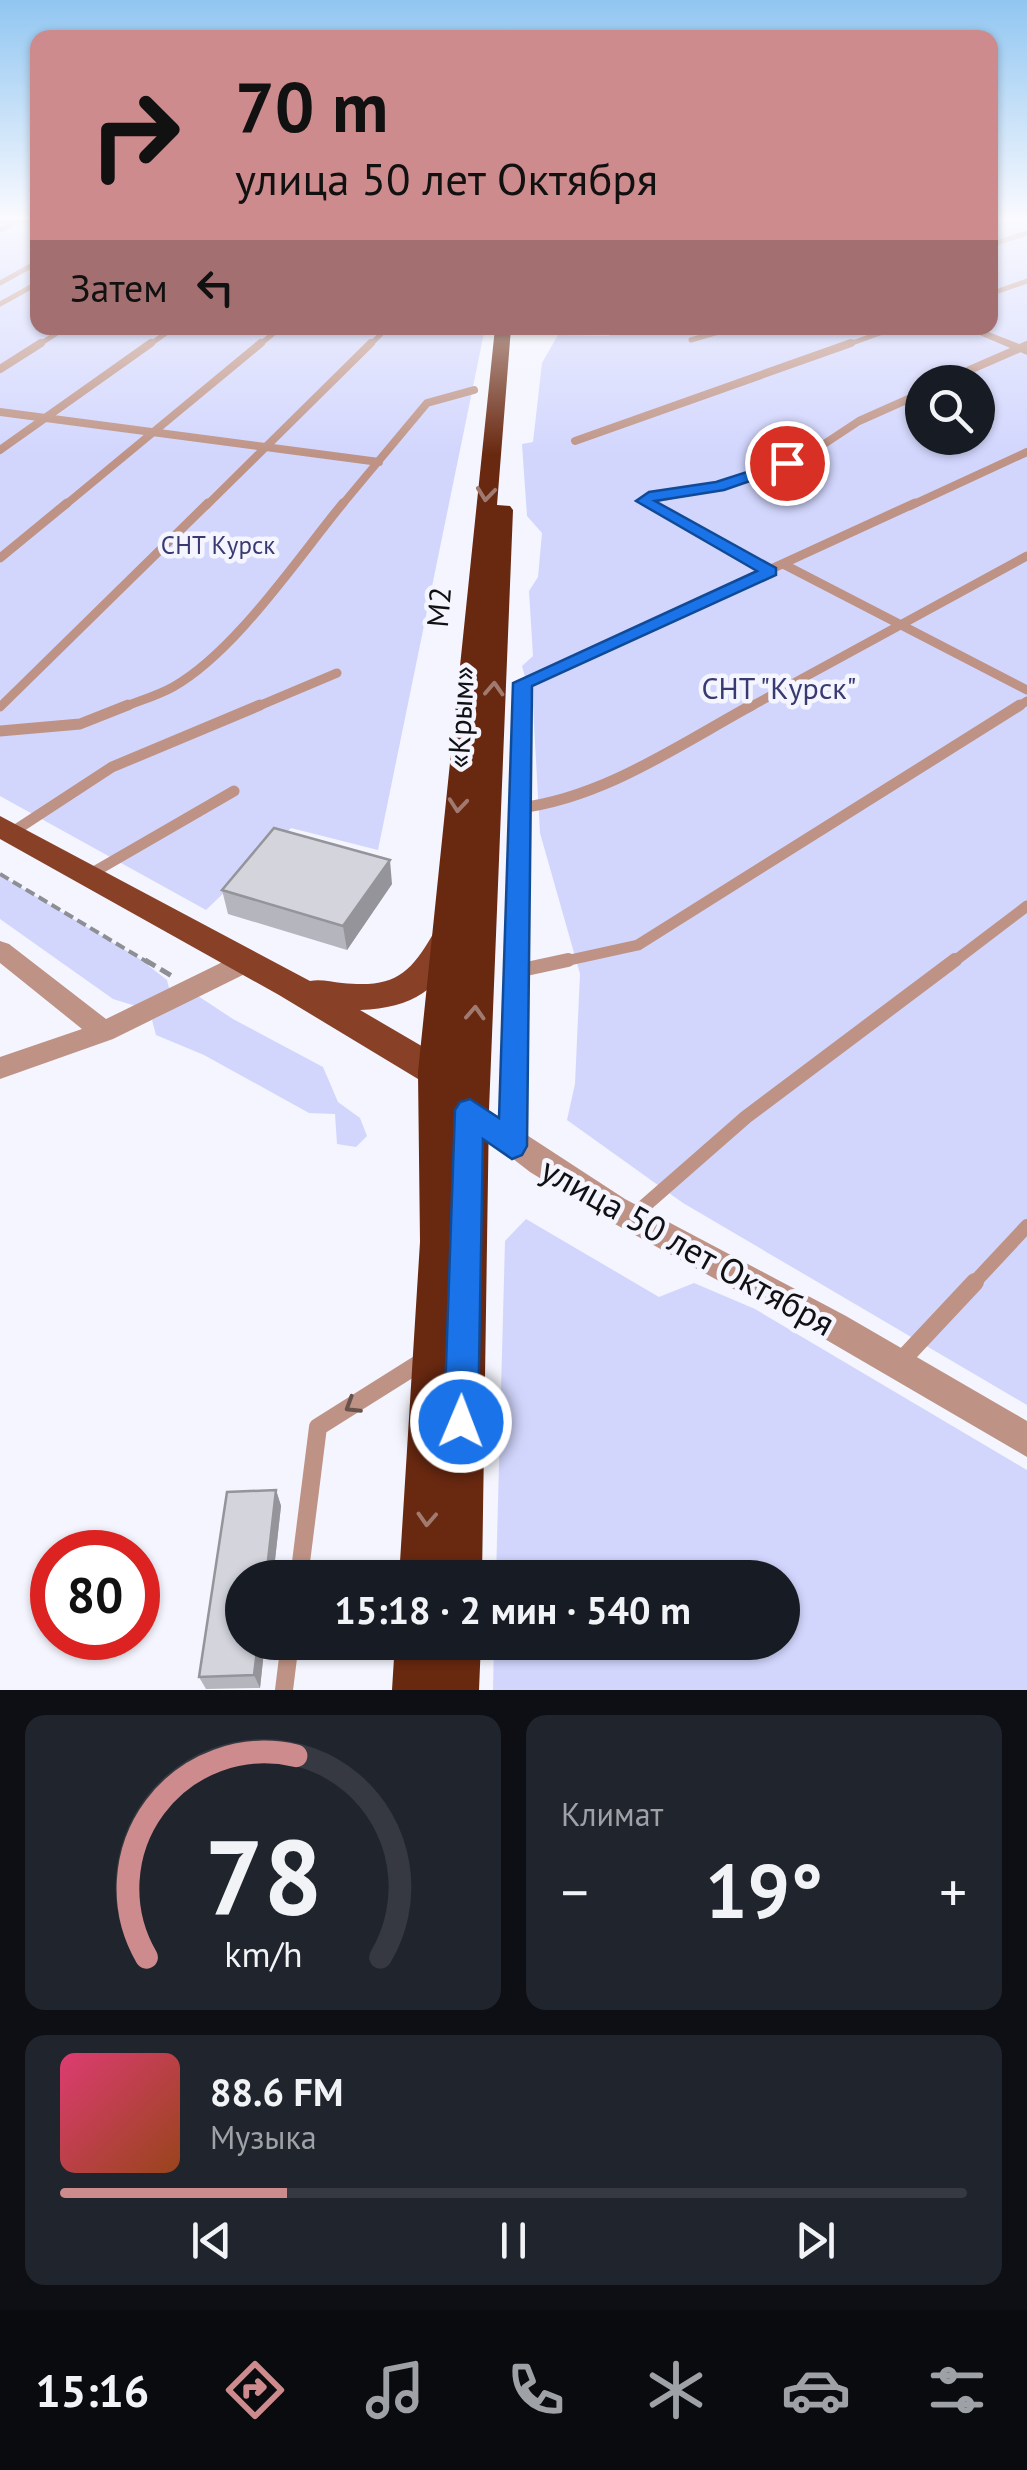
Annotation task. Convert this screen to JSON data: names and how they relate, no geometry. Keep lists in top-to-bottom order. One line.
{"streets":{"highway":["М2","«Крым»"],"main road":["улица 50 лет Октября"]},"crossings":[["М2","улица 50 лет Октября"],["«Крым»","улица 50 лет Октября"]],"one_way":["М2","«Крым»"],"parks":["СНТ Курск","СНТ \"Курск\""],"page":{"turn":["70 m","улица 50 лет Октября"],"then":"Затем","limit":"80","trip":"15:18 · 2 мин · 540 m","tile":"Климат","heat":["−","19°","+"],"song":["88.6 FM","Музыка"],"tabs":"15:16","gauge":["78","km/h"]}}
